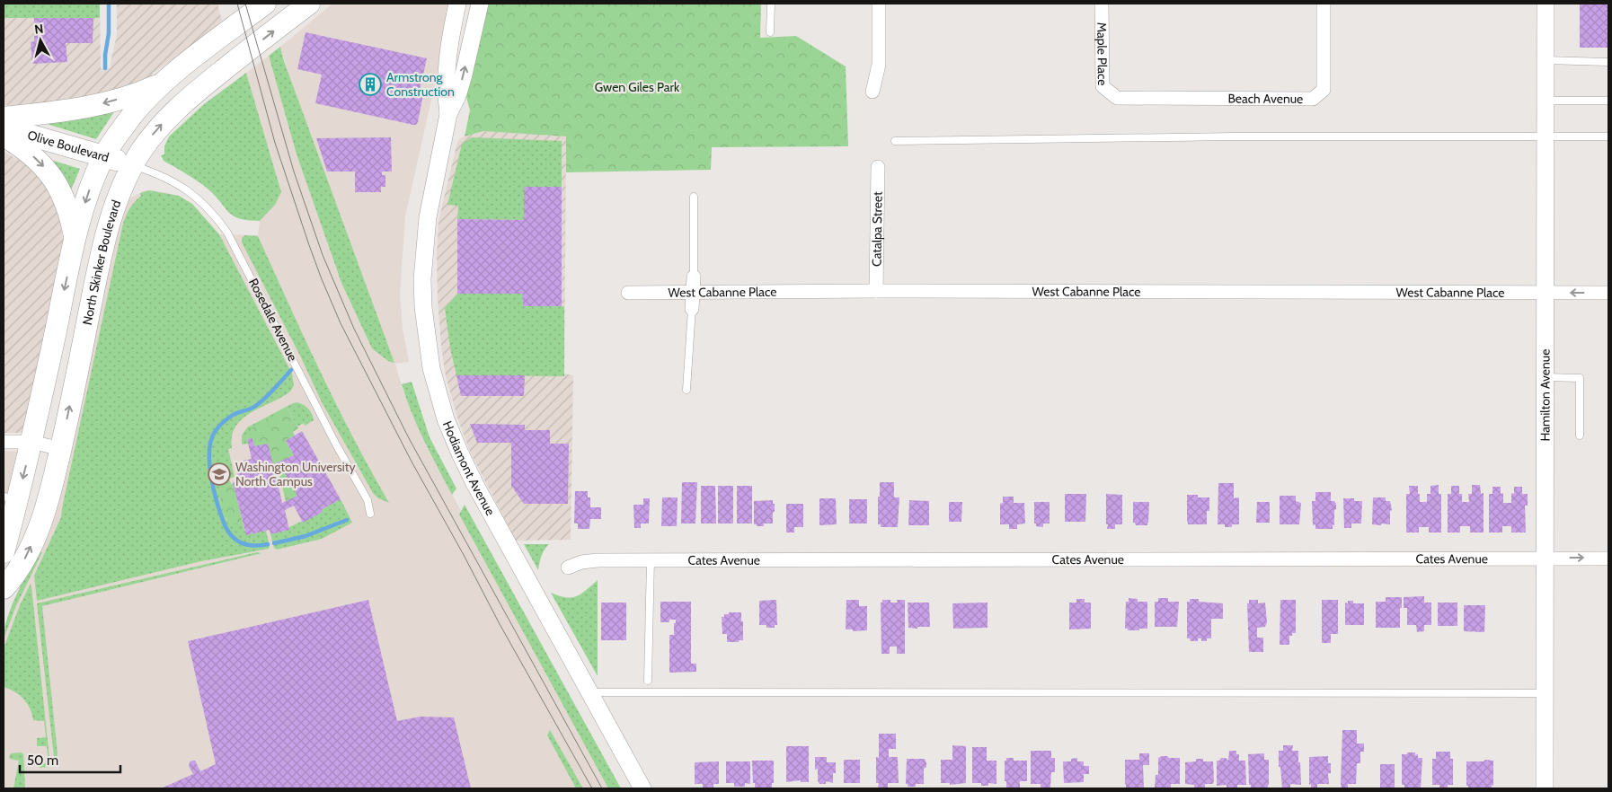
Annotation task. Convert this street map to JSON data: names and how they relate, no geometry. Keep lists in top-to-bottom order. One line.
{"streets":{"main road":["Olive Boulevard","North Skinker Boulevard"],"street":["Maple Place","Beach Avenue","Catalpa Street","West Cabanne Place","Hamilton Avenue","Hodiamont Avenue","Cates Avenue"],"lane":["Rosedale Avenue"]},"crossings":[["Maple Place","Beach Avenue"],["Olive Boulevard","North Skinker Boulevard"],["Olive Boulevard","Rosedale Avenue"],["Catalpa Street","West Cabanne Place"],["North Skinker Boulevard","Rosedale Avenue"],["West Cabanne Place","Hamilton Avenue"],["Hamilton Avenue","Cates Avenue"]],"parks":["Gwen Giles Park"],"places":{"building":["Armstrong Construction"],"school or university":["Washington University North Campus"]},"scale_bar":"50 m","north":"top"}
